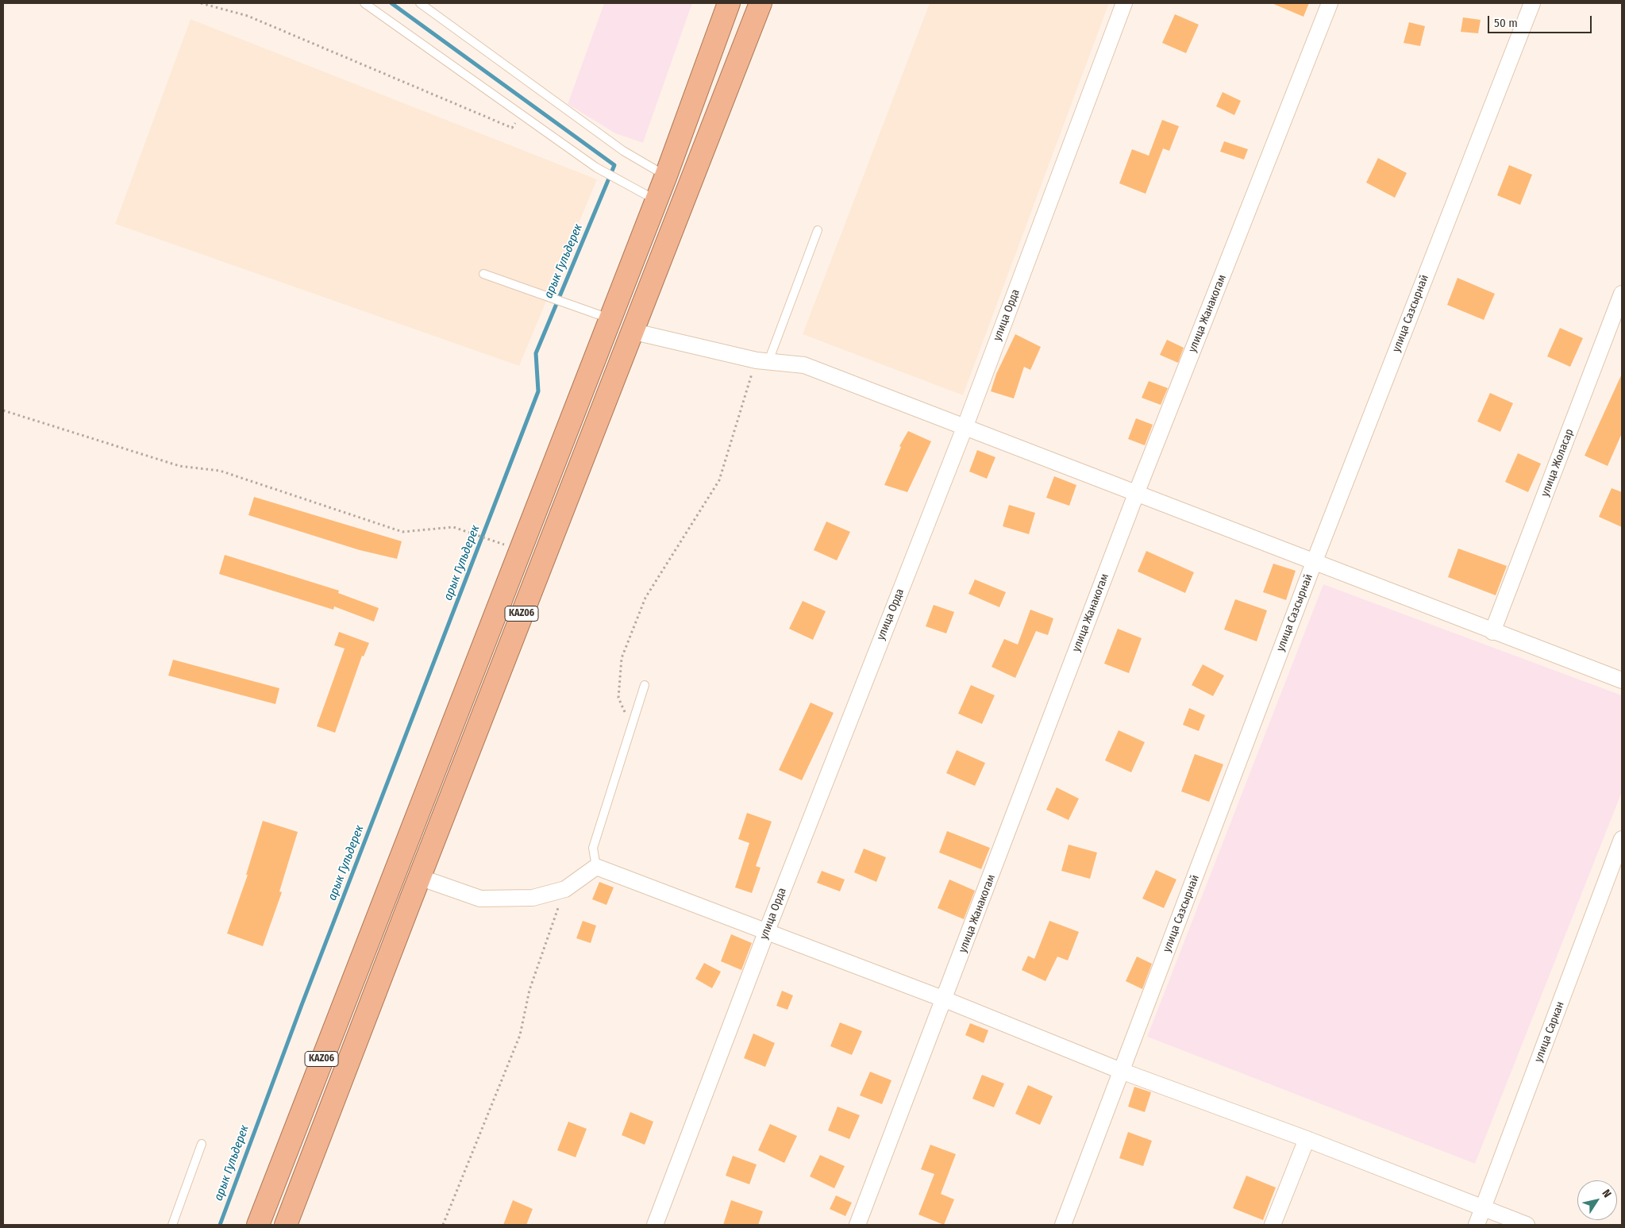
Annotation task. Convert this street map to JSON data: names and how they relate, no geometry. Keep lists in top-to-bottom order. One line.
{"streets":{"highway":["KАZ06"],"street":["улица Жанакогам","улица Сазсырнай","улица Орда","улица Жоласар","улица Саркан"]},"water":["арык Гульдерек"],"scale_bar":"50 m","north":"top right"}
